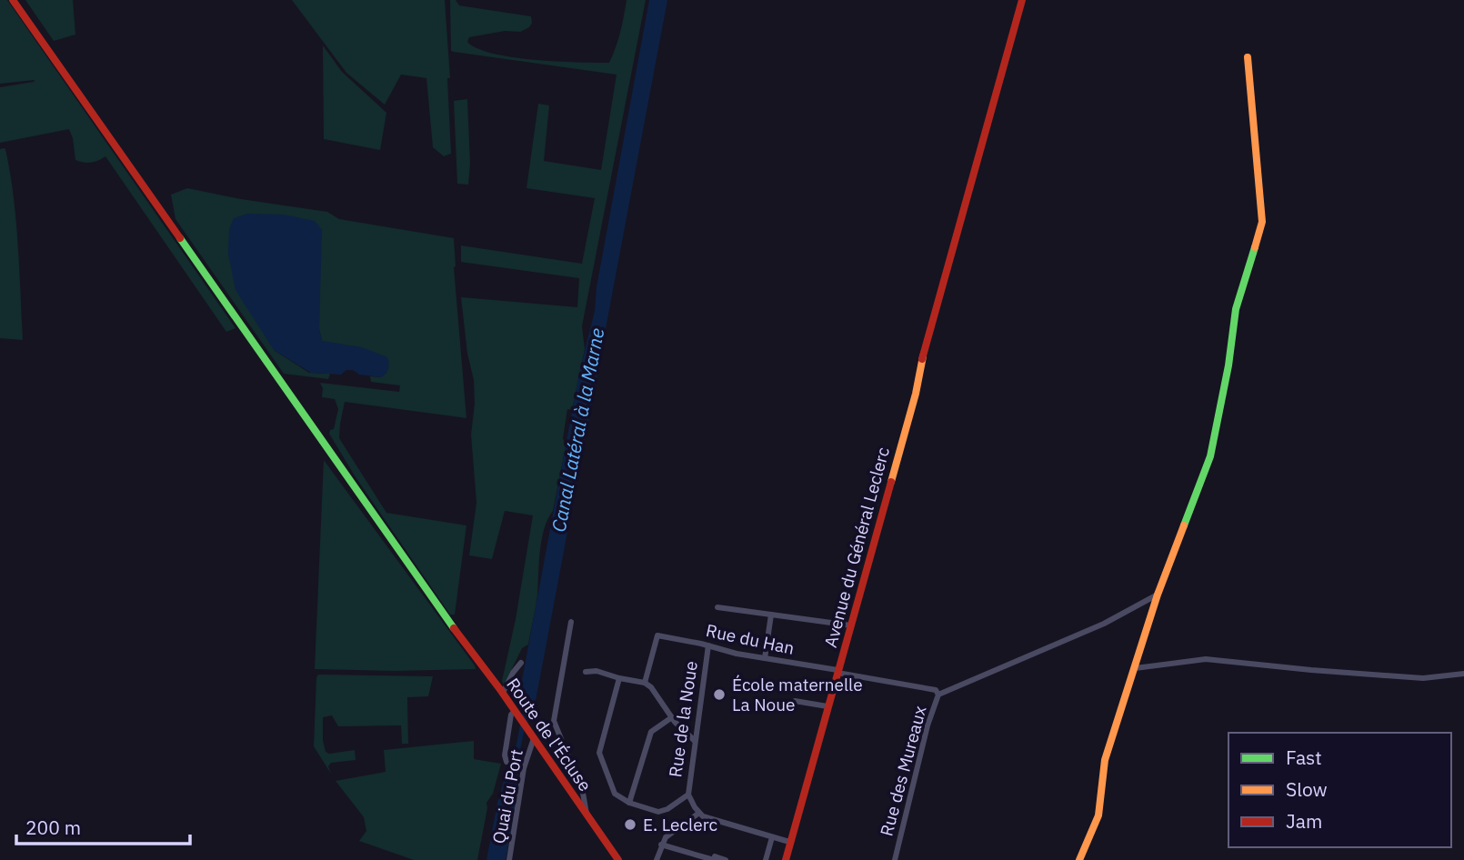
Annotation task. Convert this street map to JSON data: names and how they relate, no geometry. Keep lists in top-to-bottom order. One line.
{"streets":{"main road":["Avenue du Général Leclerc","Route de l'Écluse"],"street":["Rue du Han","Rue de la Noue","Rue des Mureaux","Quai du Port"]},"crossings":[["Avenue du Général Leclerc","Rue du Han"],["Rue du Han","Rue de la Noue"],["Rue du Han","Rue des Mureaux"],["Route de l'Écluse","Quai du Port"]],"water":["Canal Latéral à la Marne"],"places":["École maternelle La Noue","E. Leclerc"],"legend":["Fast","Slow","Jam"],"scale_bar":"200 m"}
